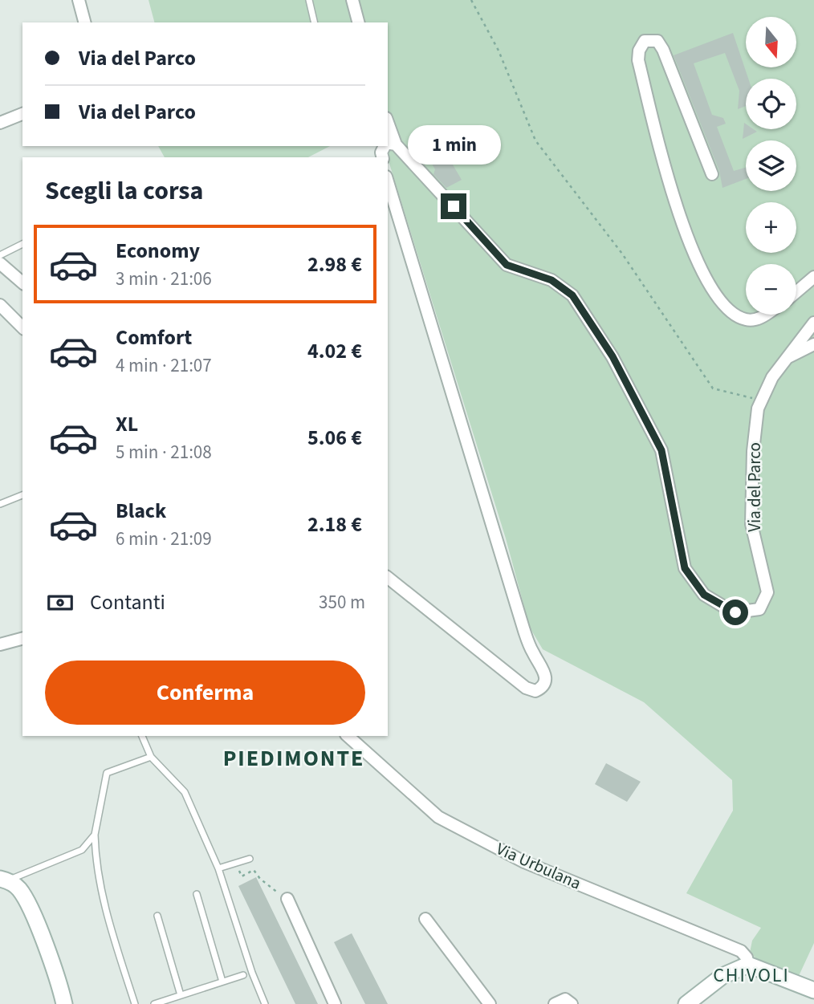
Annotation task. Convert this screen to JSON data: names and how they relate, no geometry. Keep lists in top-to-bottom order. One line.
{"streets":{"street":["Via del Parco","Via Urbulana"]},"districts":["PIEDIMONTE","CHIVOLI"],"north":"bottom","page":{"map_buttons":["+","−"],"banner":["Via del Parco","Via del Parco"],"bubble":"1 min","heading":"Scegli la corsa","list":[{"name":"Economy","note":"3 min · 21:06","value":"2.98 €"},{"name":"Comfort","note":"4 min · 21:07","value":"4.02 €"},{"name":"XL","note":"5 min · 21:08","value":"5.06 €"},{"name":"Black","note":"6 min · 21:09","value":"2.18 €"}],"pay":["Contanti","350 m"],"buttons":"Conferma"}}
